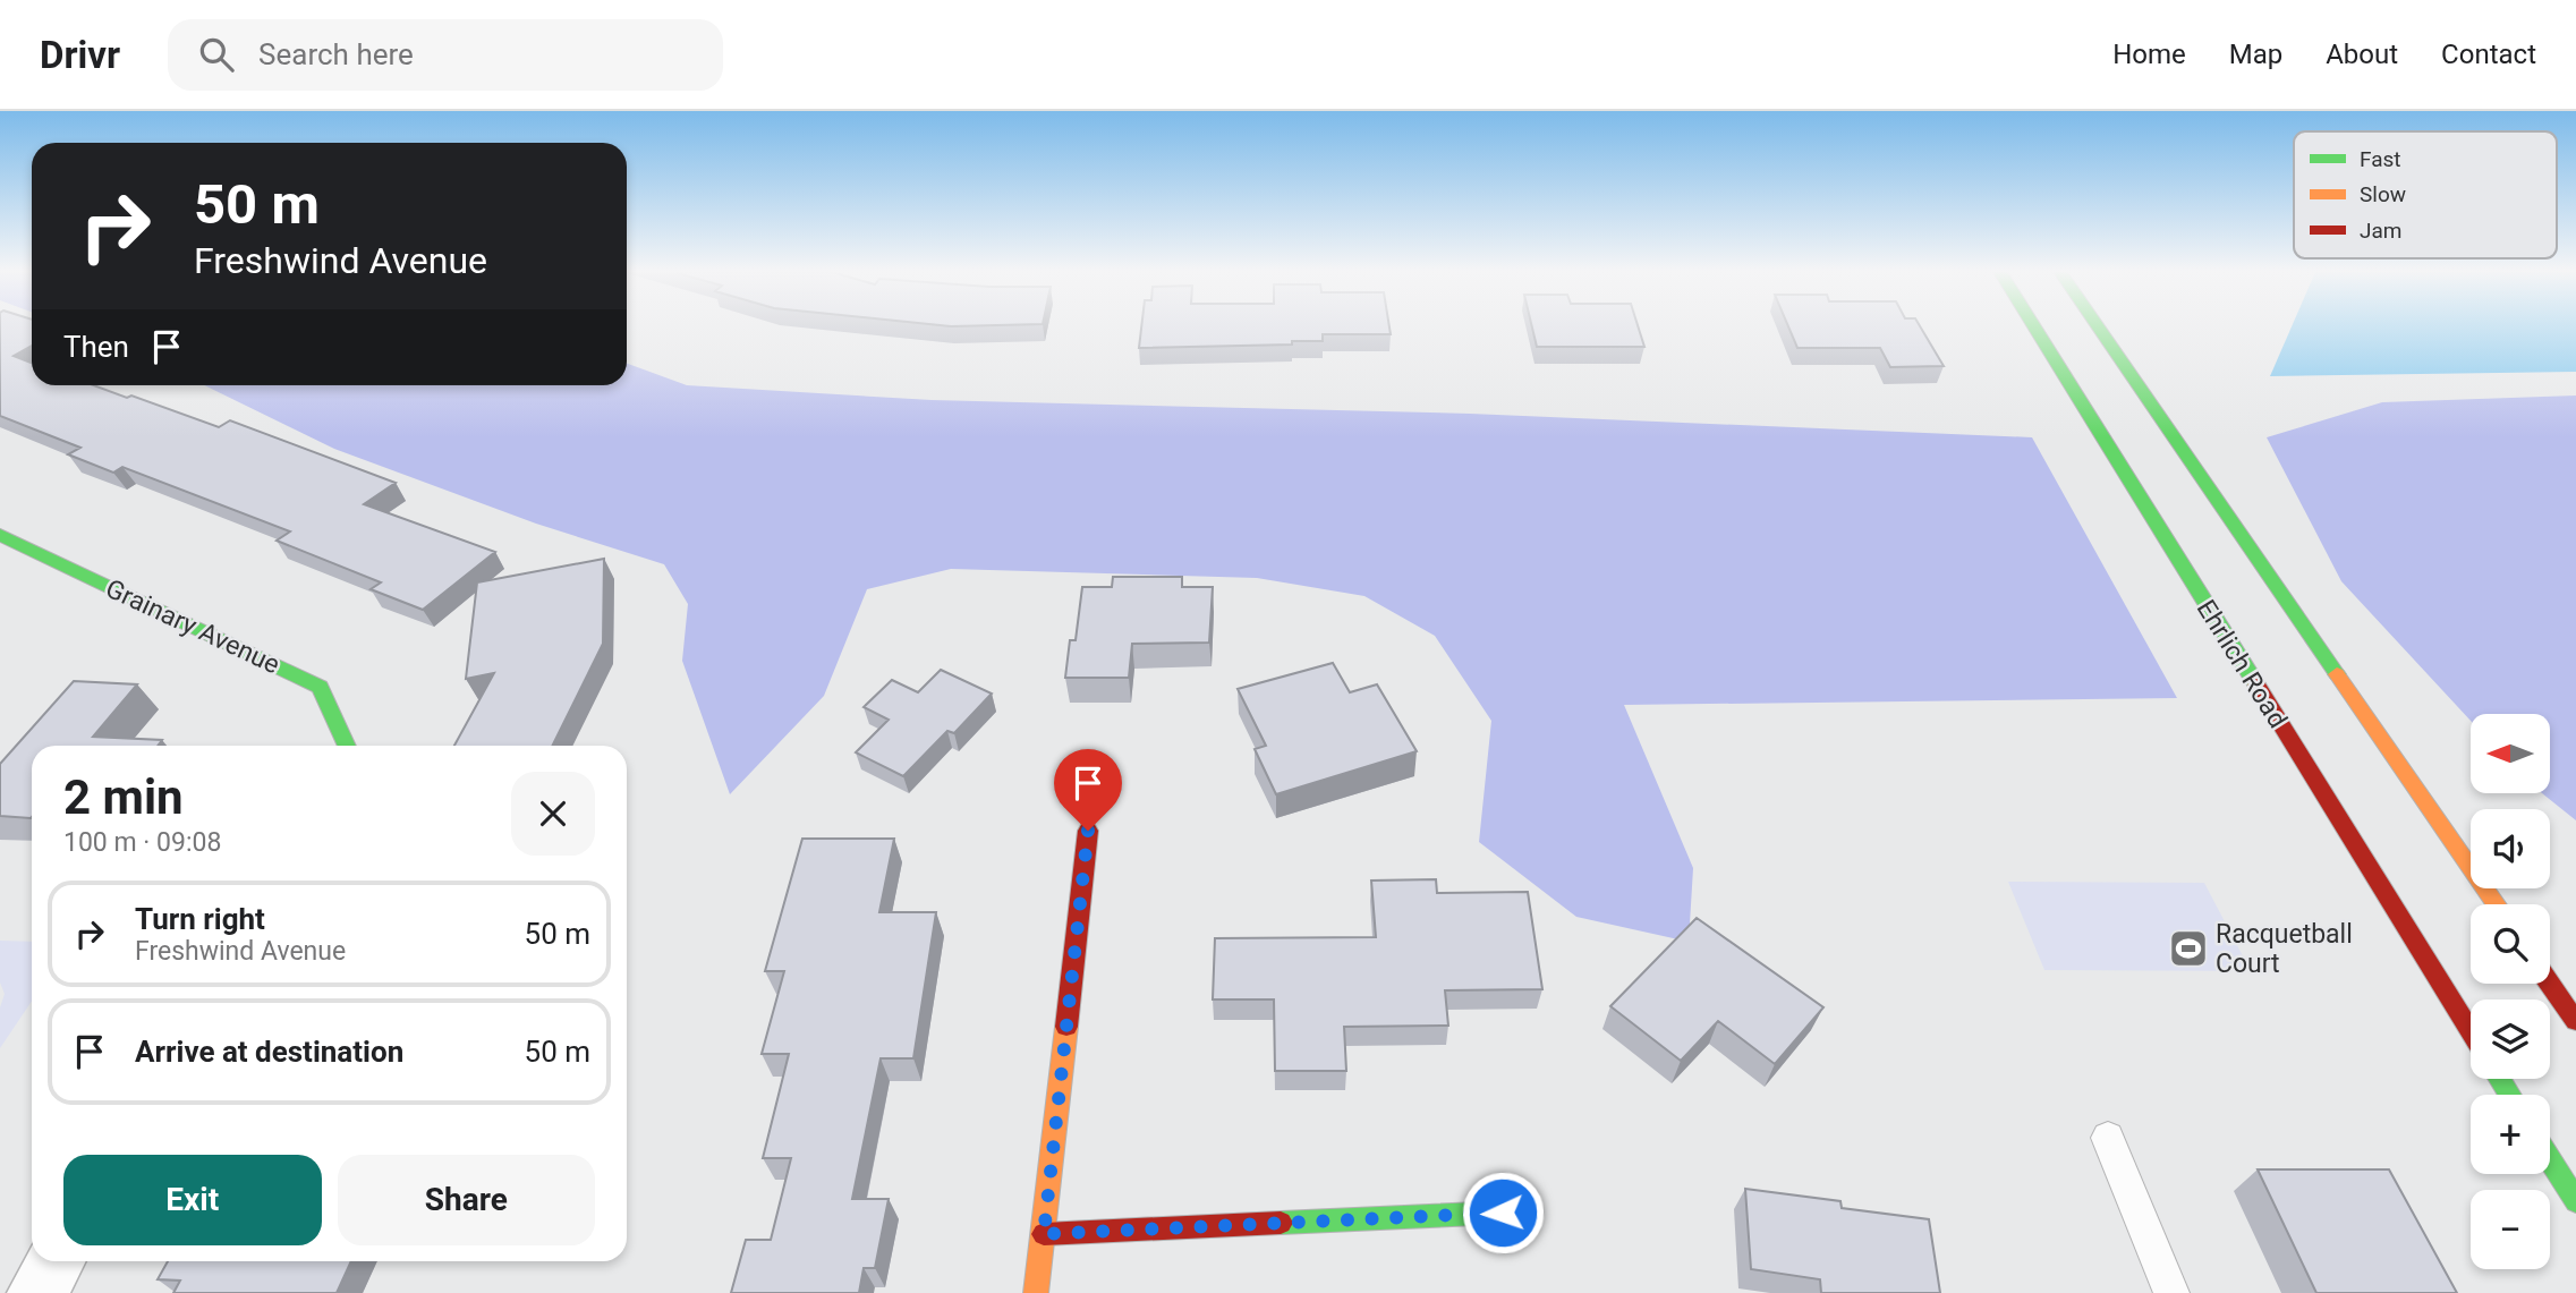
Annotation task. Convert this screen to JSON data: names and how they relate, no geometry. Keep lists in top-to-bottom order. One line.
{"streets":{"main road":["Grainary Avenue","Ehrlich Road"]},"places":{"sports":["Racquetball Court"]},"legend":["Fast","Slow","Jam"],"north":"left","page":{"header":"Drivr","search":"Search here","nav":["Home","Map","About","Contact"],"turn":["50 m","Freshwind Avenue"],"then":"Then","map_buttons":["+","−"],"heading":["2 min","100 m · 09:08"],"list":[{"name":"Turn right","note":"Freshwind Avenue","value":"50 m"},{"name":"Arrive at destination","value":"50 m"}],"buttons":["Exit","Share"]}}
